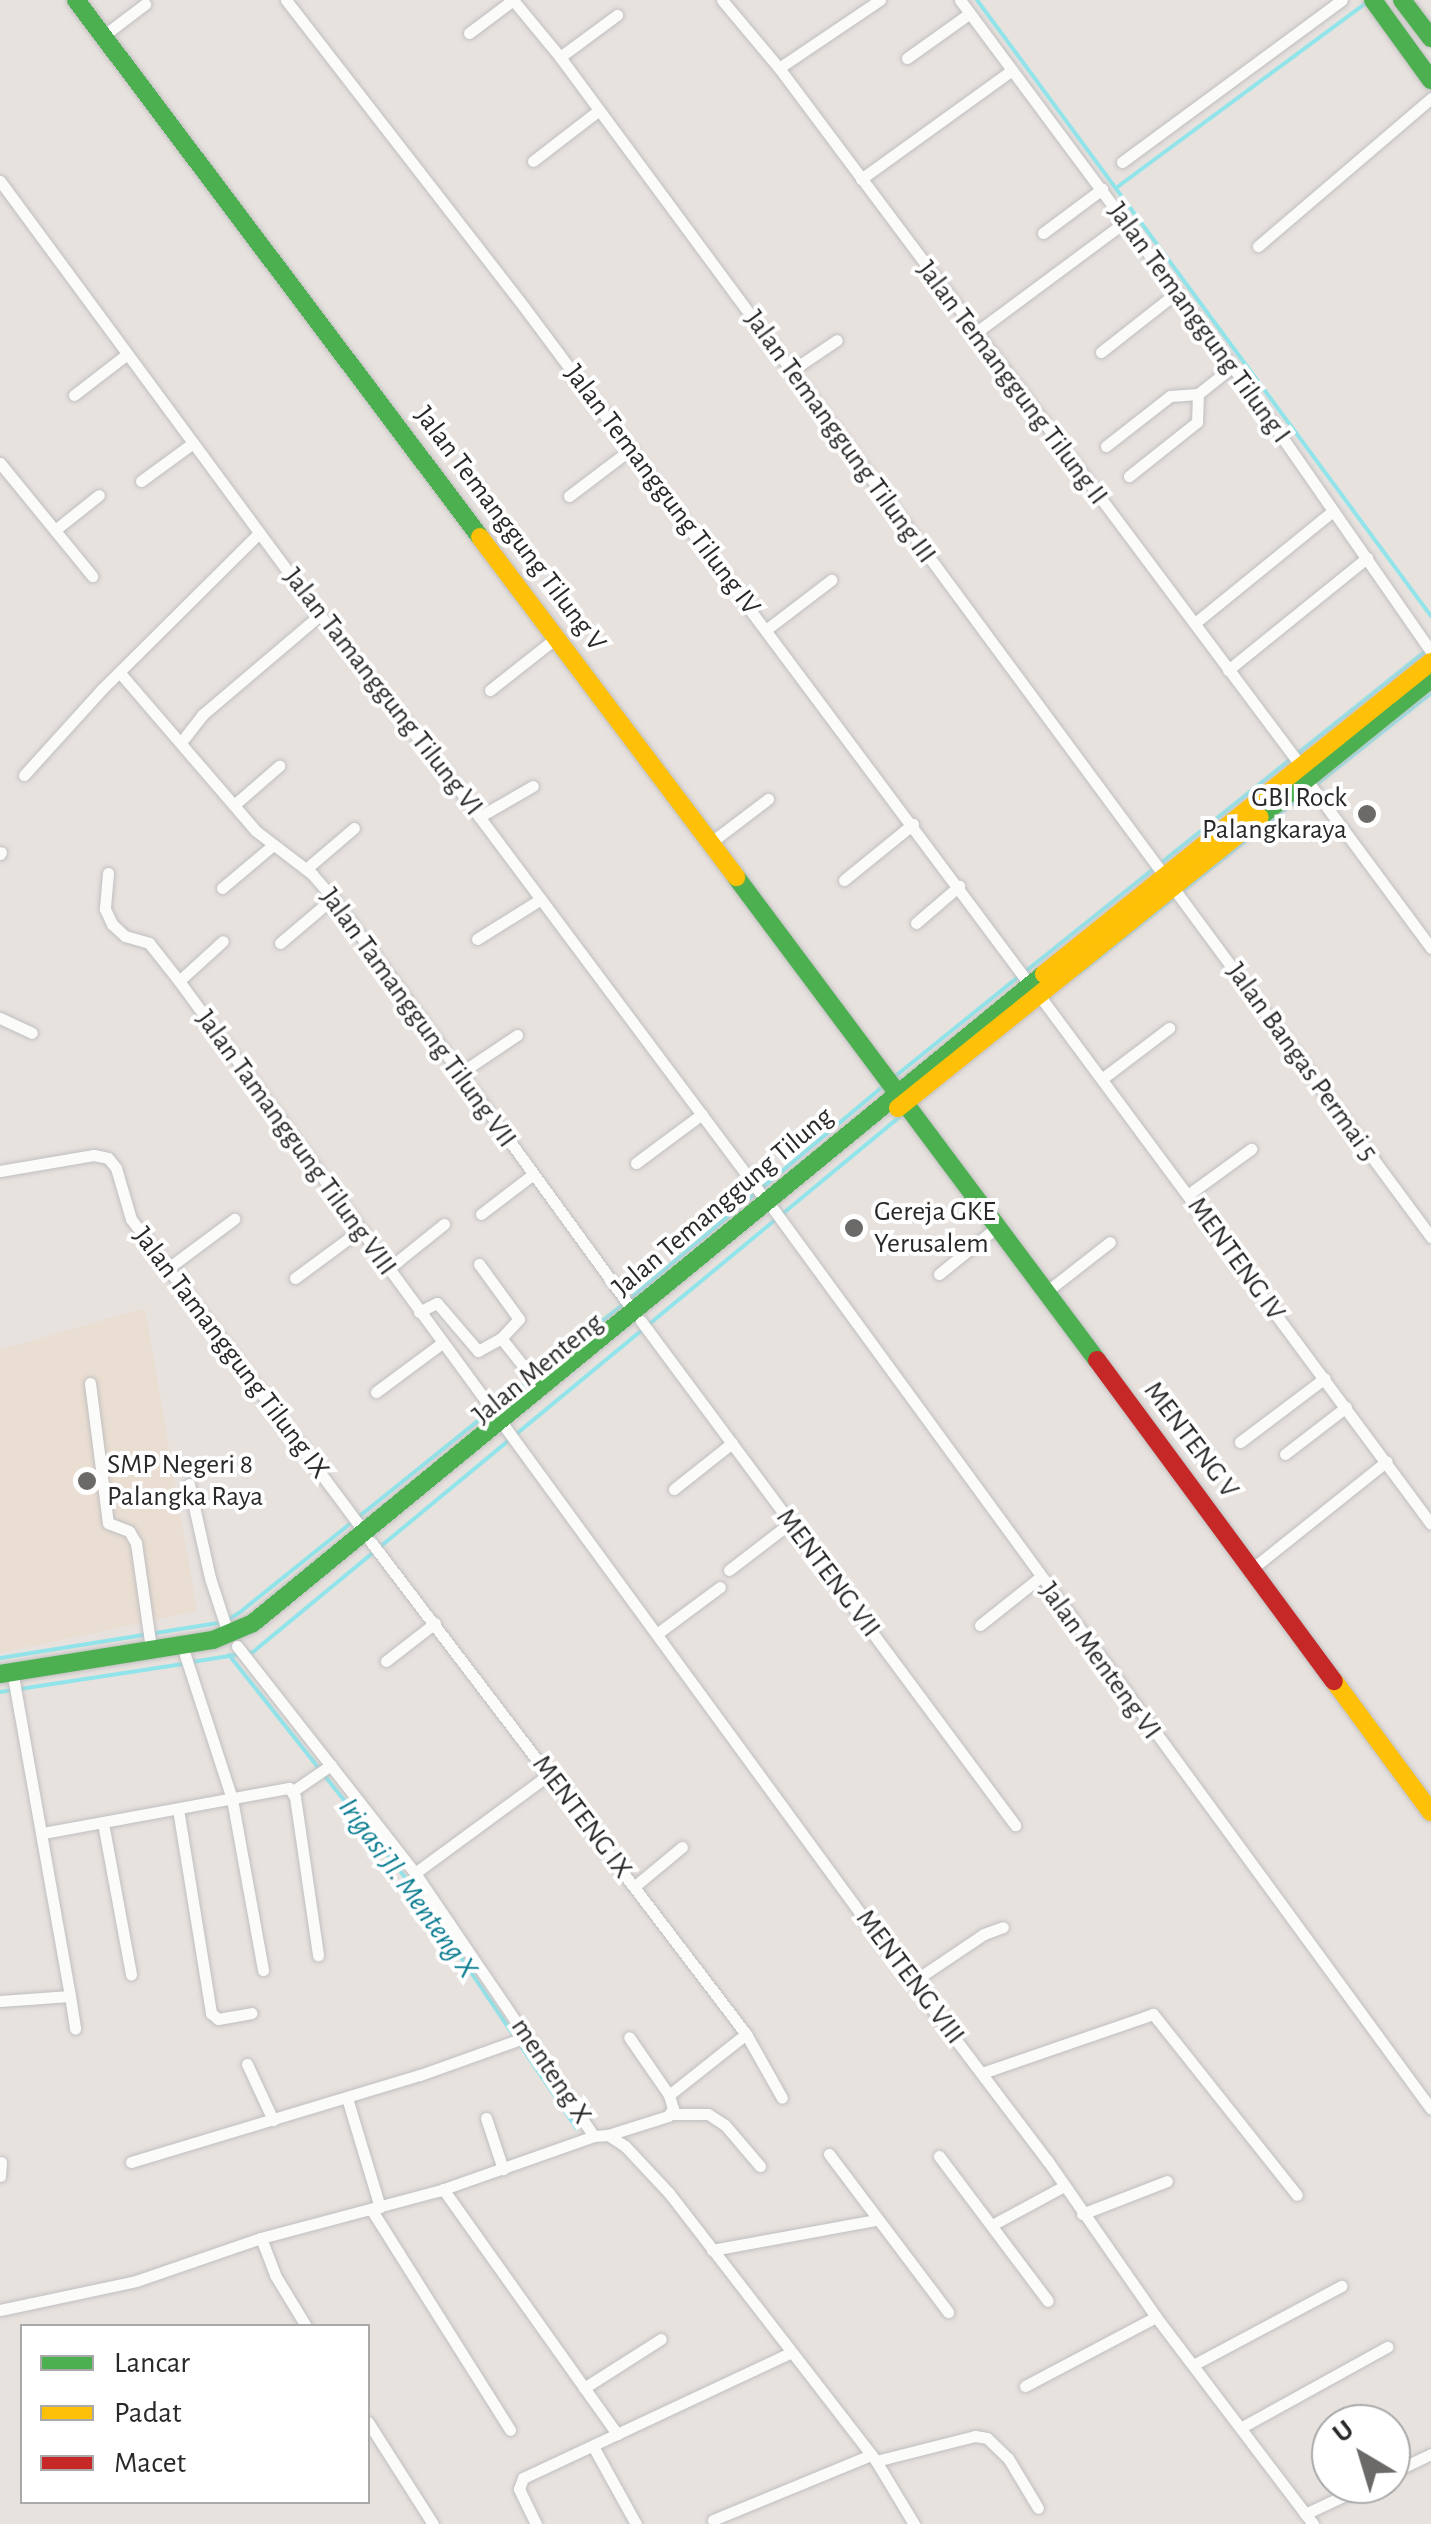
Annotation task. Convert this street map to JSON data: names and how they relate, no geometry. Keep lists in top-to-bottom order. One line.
{"streets":{"main road":["Jalan Temanggung Tilung V","Jalan Temanggung Tilung","Jalan Menteng","MENTENG V"],"street":["Jalan Temanggung Tilung I","Jalan Temanggung Tilung II","Jalan Temanggung Tilung III","Jalan Temanggung Tilung IV","Jalan Tamanggung Tilung VI","Jalan Tamanggung Tilung VII","Jalan Bangas Permai 5","Jalan Tamanggung Tilung VIII","MENTENG IV","Jalan Tamanggung Tilung IX","MENTENG VII","Jalan Menteng VI","MENTENG IX","MENTENG VIII","menteng X"]},"crossings":[["Jalan Temanggung Tilung II","Jalan Temanggung Tilung"],["Jalan Temanggung Tilung III","Jalan Bangas Permai 5"],["Jalan Temanggung Tilung III","Jalan Temanggung Tilung"],["Jalan Temanggung Tilung IV","Jalan Temanggung Tilung"],["Jalan Temanggung Tilung IV","MENTENG IV"],["Jalan Temanggung Tilung V","Jalan Temanggung Tilung"],["Jalan Temanggung Tilung V","MENTENG V"],["Jalan Tamanggung Tilung VI","Jalan Temanggung Tilung"],["Jalan Tamanggung Tilung VI","Jalan Menteng VI"],["Jalan Tamanggung Tilung VII","Jalan Temanggung Tilung"],["Jalan Tamanggung Tilung VII","Jalan Menteng"],["Jalan Tamanggung Tilung VII","MENTENG VII"],["Jalan Bangas Permai 5","Jalan Temanggung Tilung"],["Jalan Tamanggung Tilung VIII","Jalan Temanggung Tilung"],["Jalan Tamanggung Tilung VIII","Jalan Menteng"],["Jalan Tamanggung Tilung VIII","MENTENG VIII"],["Jalan Temanggung Tilung","MENTENG IV"],["Jalan Temanggung Tilung","Jalan Tamanggung Tilung IX"],["Jalan Temanggung Tilung","Jalan Menteng"],["Jalan Temanggung Tilung","MENTENG V"],["Jalan Temanggung Tilung","MENTENG VII"],["Jalan Temanggung Tilung","Jalan Menteng VI"],["Jalan Temanggung Tilung","MENTENG IX"],["Jalan Temanggung Tilung","MENTENG VIII"],["Jalan Temanggung Tilung","menteng X"],["Jalan Tamanggung Tilung IX","MENTENG IX"],["Jalan Menteng","MENTENG VII"],["Jalan Menteng","MENTENG VIII"]],"water":["Irigasi Jl. Menteng X"],"places":["GBI Rock Palangkaraya","Gereja GKE Yerusalem","SMP Negeri 8 Palangka Raya"],"legend":["Lancar","Padat","Macet"],"north":"top left"}
